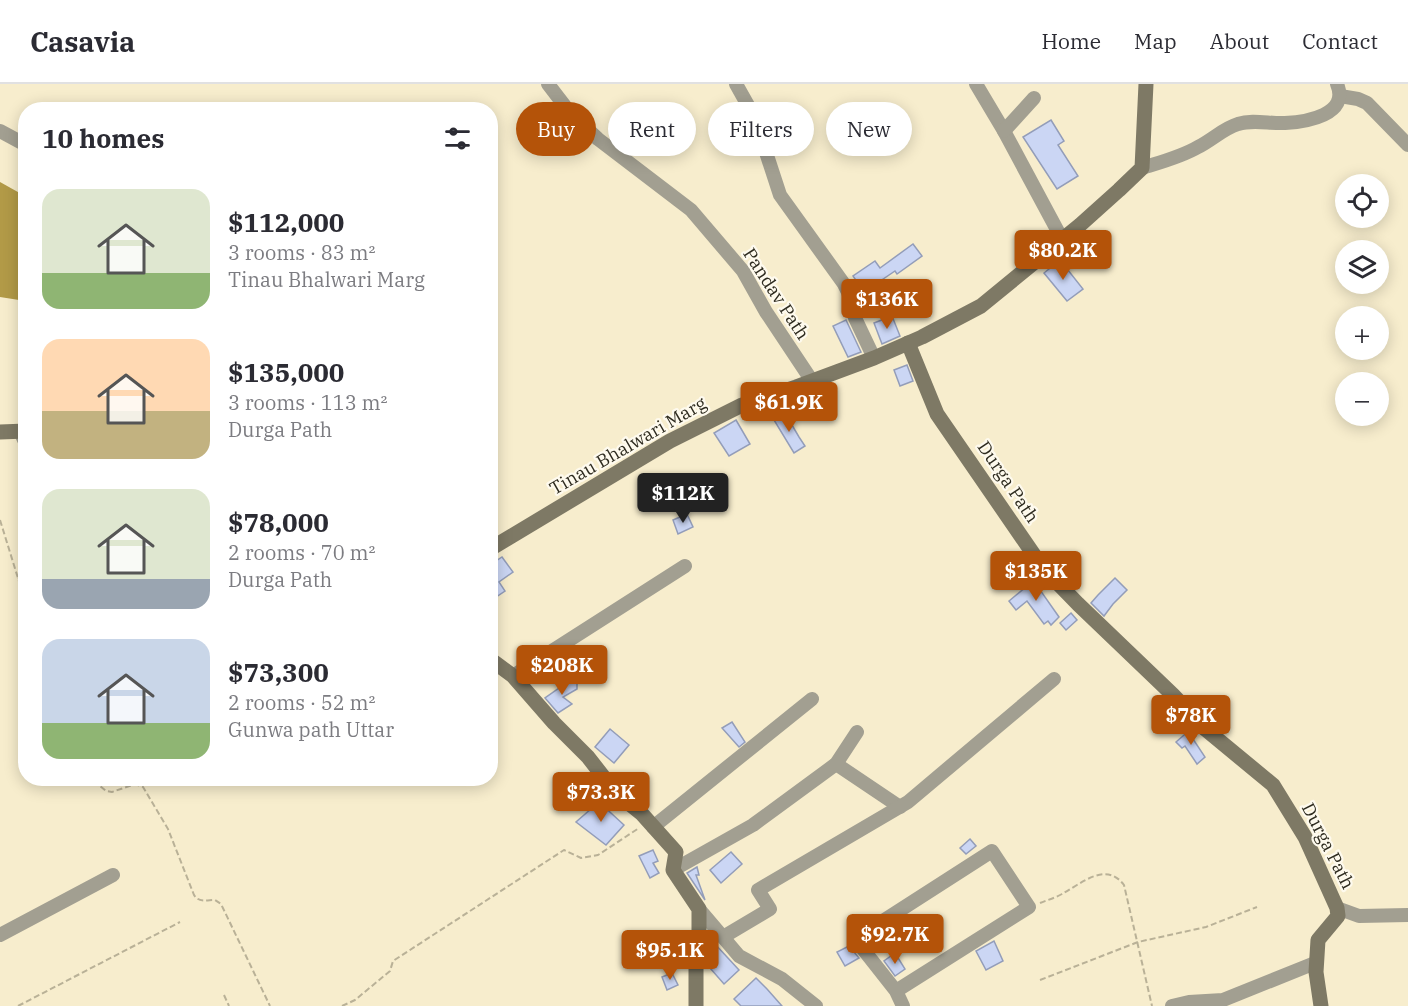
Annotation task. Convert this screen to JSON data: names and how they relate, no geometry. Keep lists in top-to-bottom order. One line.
{"streets":{"street":["Pandav Path","Tinau Bhalwari Marg","Durga Path"]},"crossings":[["Pandav Path","Tinau Bhalwari Marg"],["Tinau Bhalwari Marg","Durga Path"]],"page":{"header":"Casavia","nav":["Home","Map","About","Contact"],"chip":["Buy","Rent","Filters","New"],"heading":"10 homes","map_buttons":["+","−"],"list":[{"name":"$112,000","note":"3 rooms · 83 m² · Tinau Bhalwari Marg"},{"name":"$135,000","note":"3 rooms · 113 m² · Durga Path"},{"name":"$78,000","note":"2 rooms · 70 m² · Durga Path"},{"name":"$73,300","note":"2 rooms · 52 m² · Gunwa path Uttar"}],"price":["$80.2K","$136K","$61.9K","$112K","$135K","$208K","$78K","$73.3K","$92.7K","$95.1K"]}}
